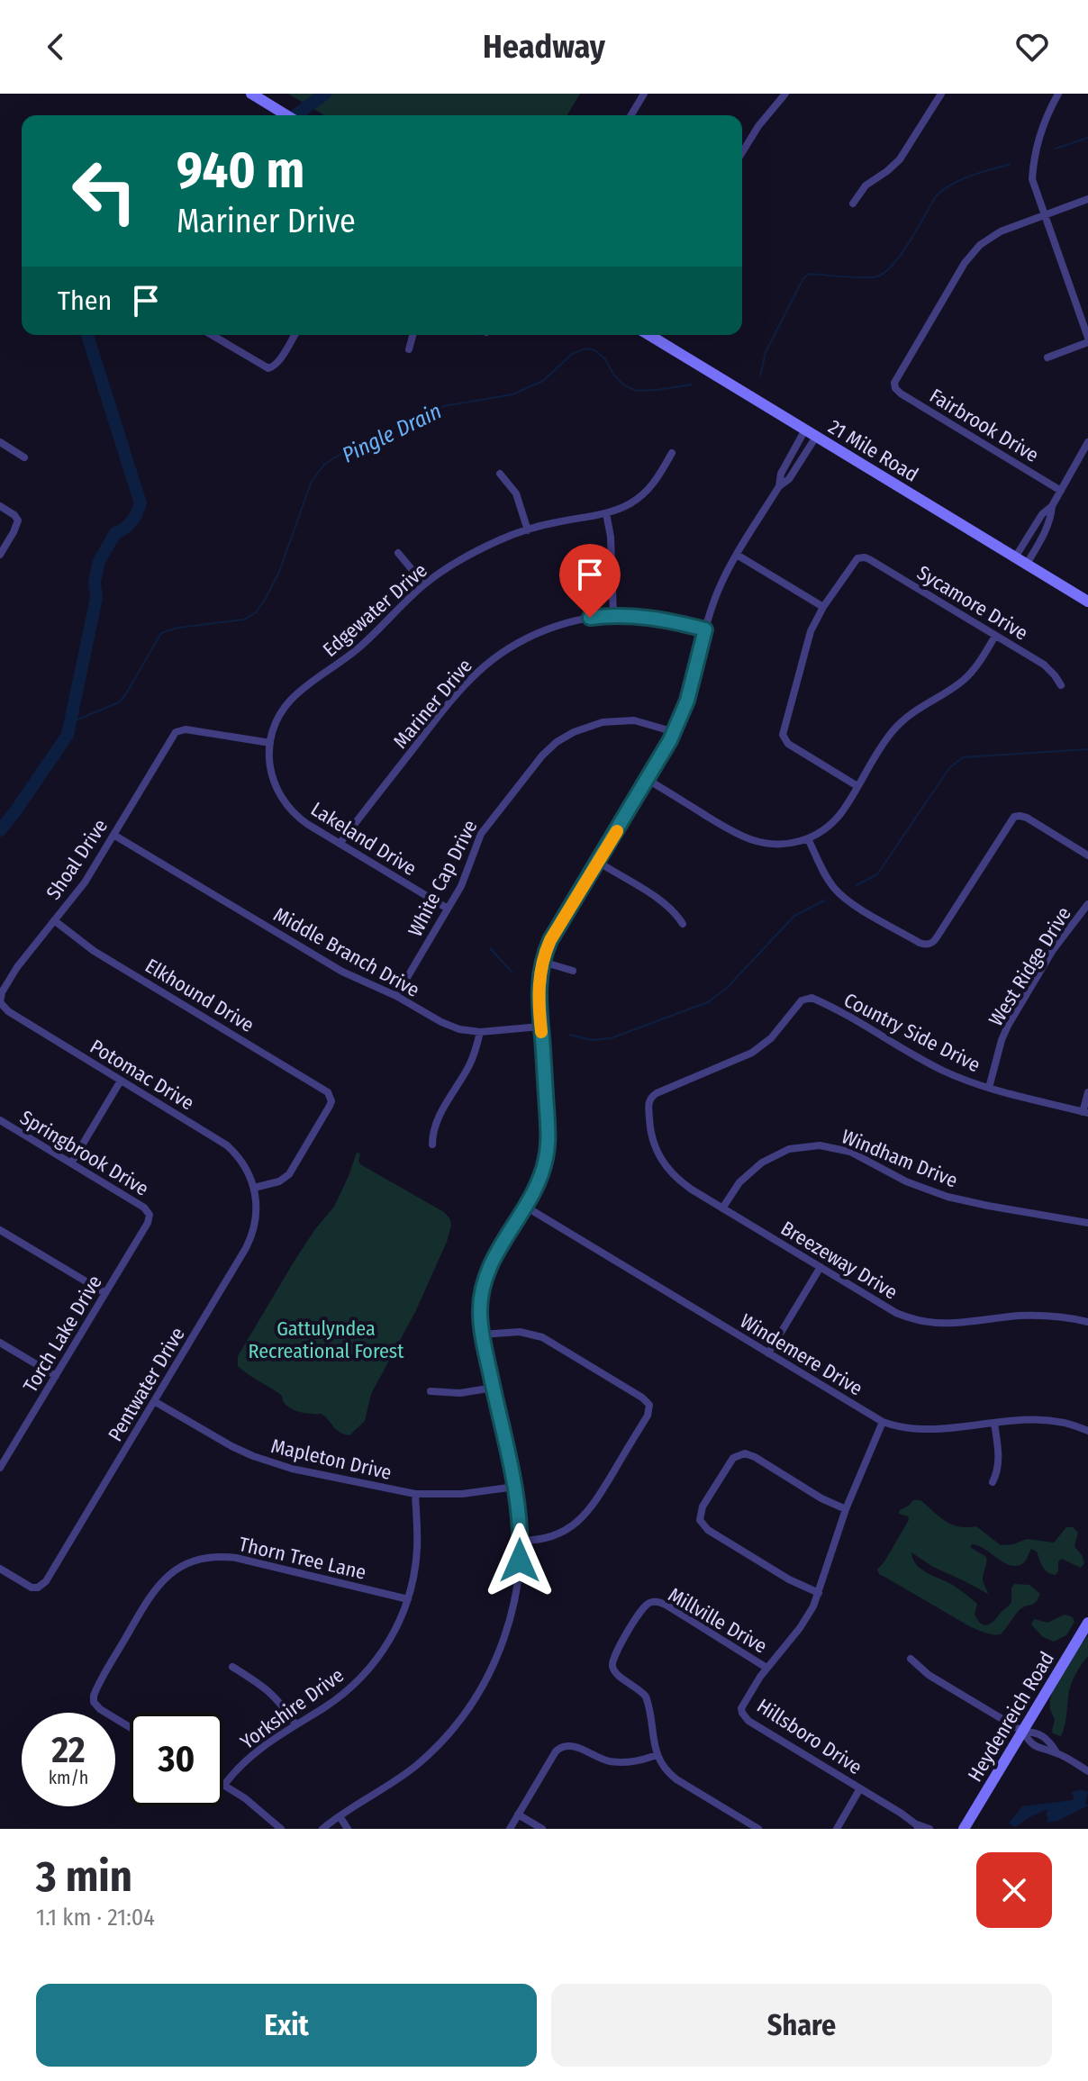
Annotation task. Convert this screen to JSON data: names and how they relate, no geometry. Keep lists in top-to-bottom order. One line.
{"streets":{"street":["Fairbrook Drive","21 Mile Road","Sycamore Drive","Edgewater Drive","Mariner Drive","Lakeland Drive","Shoal Drive","White Cap Drive","Middle Branch Drive","West Ridge Drive","Elkhound Drive","Country Side Drive","Potomac Drive","Springbrook Drive","Windham Drive","Breezeway Drive","Torch Lake Drive","Windemere Drive","Pentwater Drive","Mapleton Drive","Thorn Tree Lane","Millville Drive","Yorkshire Drive","Heydenreich Road","Hillsboro Drive"]},"crossings":[["Edgewater Drive","Lakeland Drive"],["Edgewater Drive","Shoal Drive"],["Mariner Drive","Lakeland Drive"],["Lakeland Drive","Shoal Drive"],["Lakeland Drive","White Cap Drive"],["Shoal Drive","Middle Branch Drive"],["Shoal Drive","Elkhound Drive"],["Shoal Drive","Potomac Drive"],["White Cap Drive","Middle Branch Drive"],["West Ridge Drive","Country Side Drive"],["Elkhound Drive","Potomac Drive"],["Elkhound Drive","Pentwater Drive"],["Country Side Drive","Breezeway Drive"],["Potomac Drive","Pentwater Drive"],["Springbrook Drive","Torch Lake Drive"],["Windham Drive","Breezeway Drive"],["Windemere Drive","Hillsboro Drive"],["Pentwater Drive","Mapleton Drive"],["Mapleton Drive","Yorkshire Drive"],["Thorn Tree Lane","Yorkshire Drive"],["Millville Drive","Hillsboro Drive"]],"water":["Pingle Drain"],"parks":["Gattulyndea Recreational Forest"],"page":{"header":"Headway","turn":["940 m","Mariner Drive"],"then":"Then","speed":"22 km/h","limit":"30","heading":["3 min","1.1 km · 21:04"],"buttons":["Exit","Share"]}}
